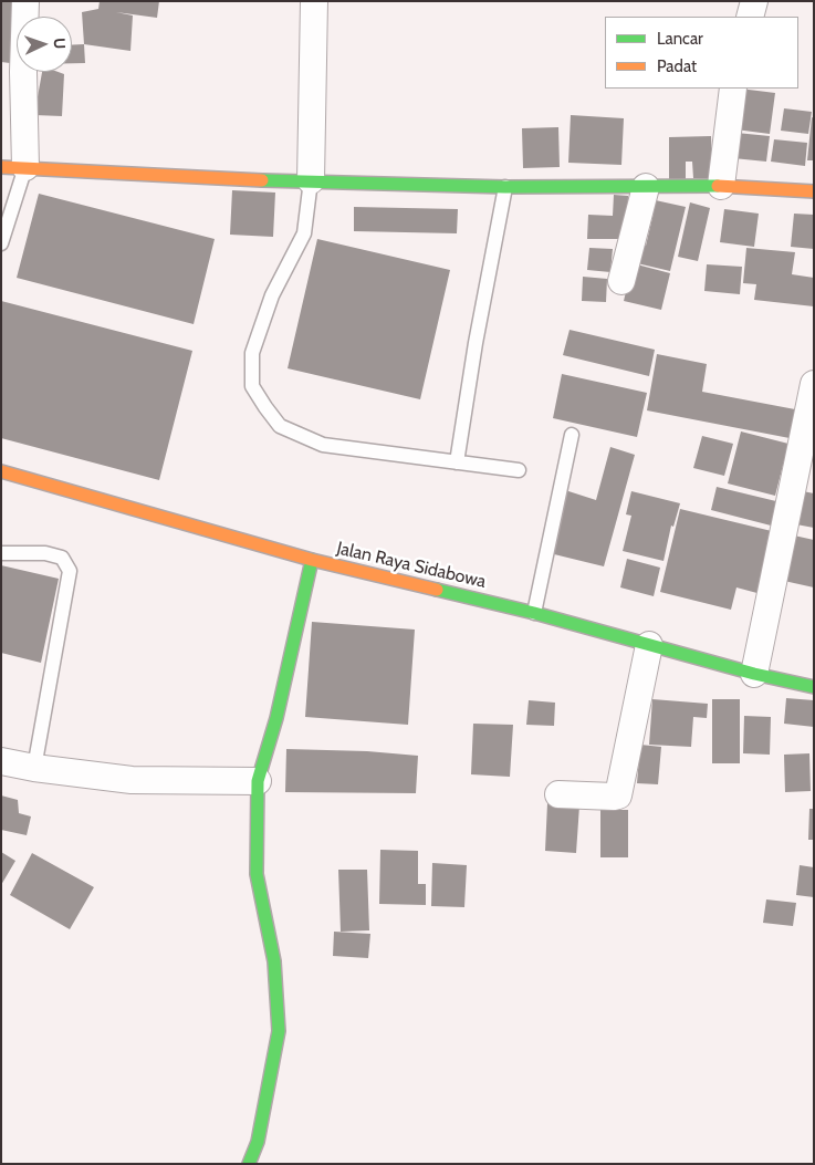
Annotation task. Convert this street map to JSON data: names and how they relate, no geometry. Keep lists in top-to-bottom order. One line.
{"streets":{"main road":["Jalan Raya Sidabowa"]},"legend":["Lancar","Padat"],"north":"right"}
